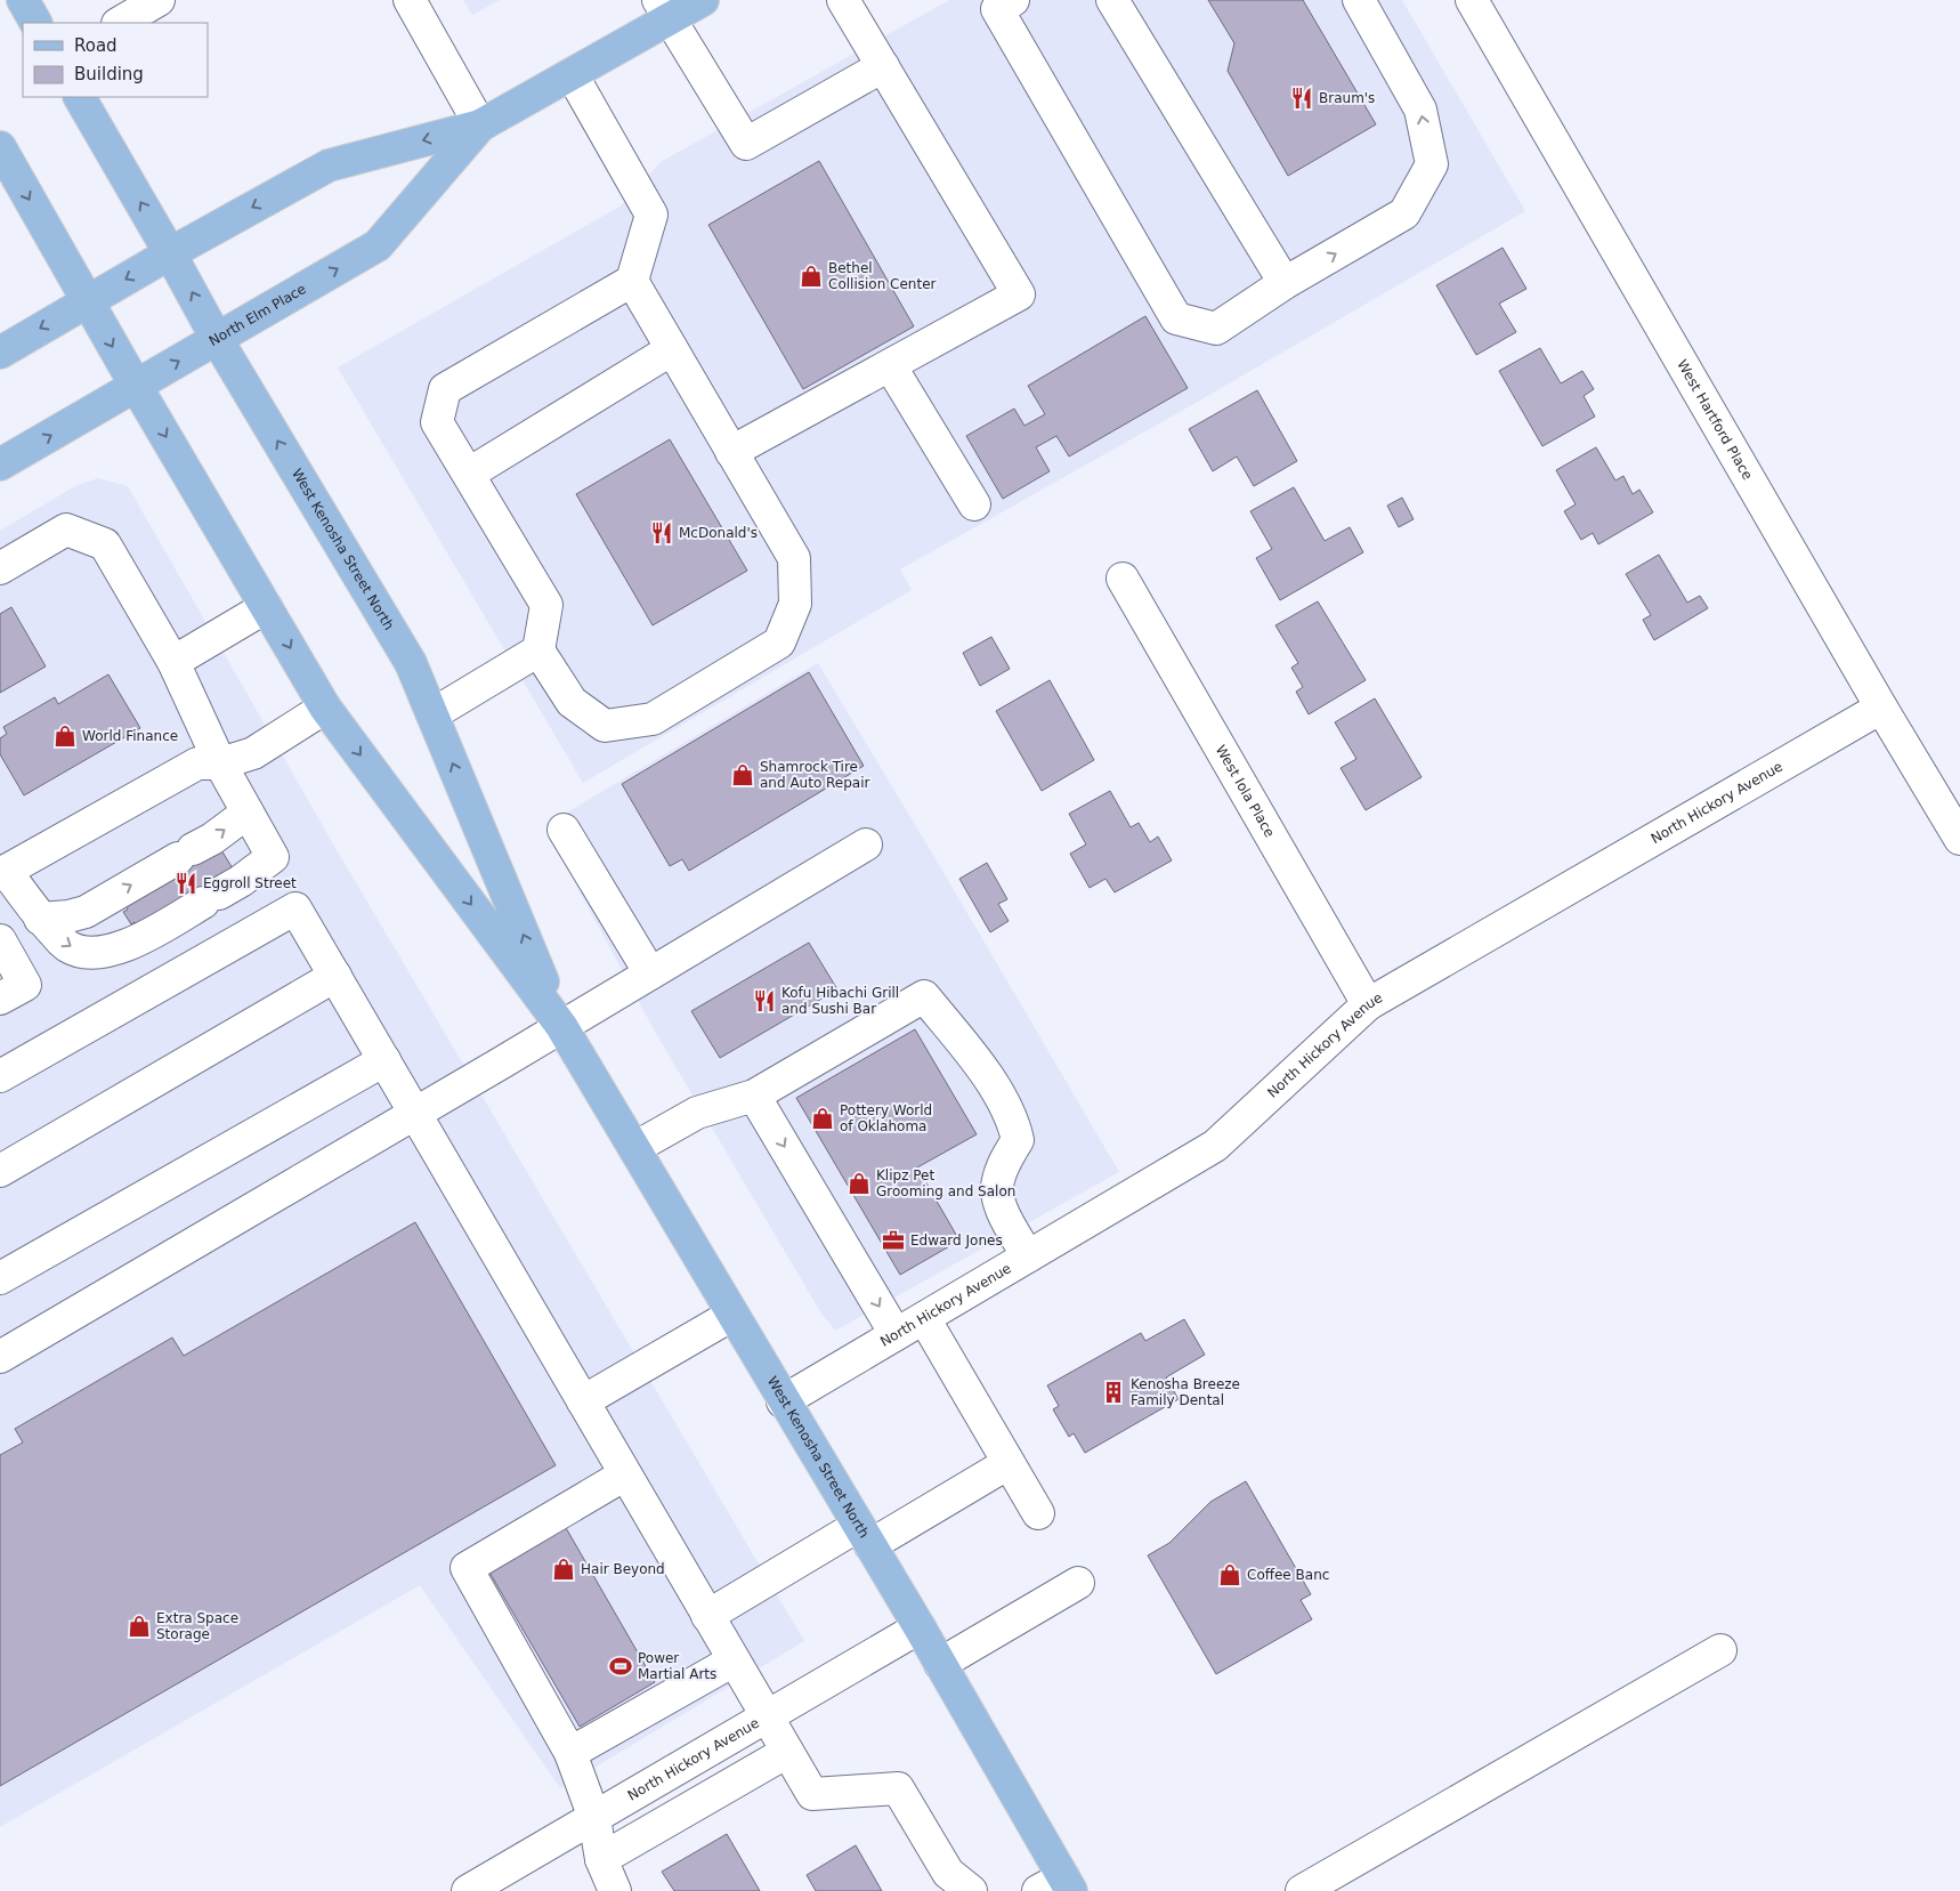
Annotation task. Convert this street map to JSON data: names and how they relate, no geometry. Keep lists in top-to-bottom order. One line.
{"streets":{"main road":["North Elm Place","West Kenosha Street North"],"street":["West Hartford Place","West Iola Place","North Hickory Avenue"]},"crossings":[["North Elm Place","West Kenosha Street North"],["West Hartford Place","North Hickory Avenue"],["West Kenosha Street North","North Hickory Avenue"],["West Iola Place","North Hickory Avenue"]],"places":{"restaurant":["Braum's","McDonald's","Eggroll Street","Kofu Hibachi Grill and Sushi Bar"],"shop":["Bethel Collision Center","World Finance","Shamrock Tire and Auto Repair","Pottery World of Oklahoma","Klipz Pet Grooming and Salon","Hair Beyond","Coffee Banc","Extra Space Storage"],"office":["Edward Jones"],"building":["Kenosha Breeze Family Dental"],"sports":["Power Martial Arts"]},"legend":["Road","Building"]}
